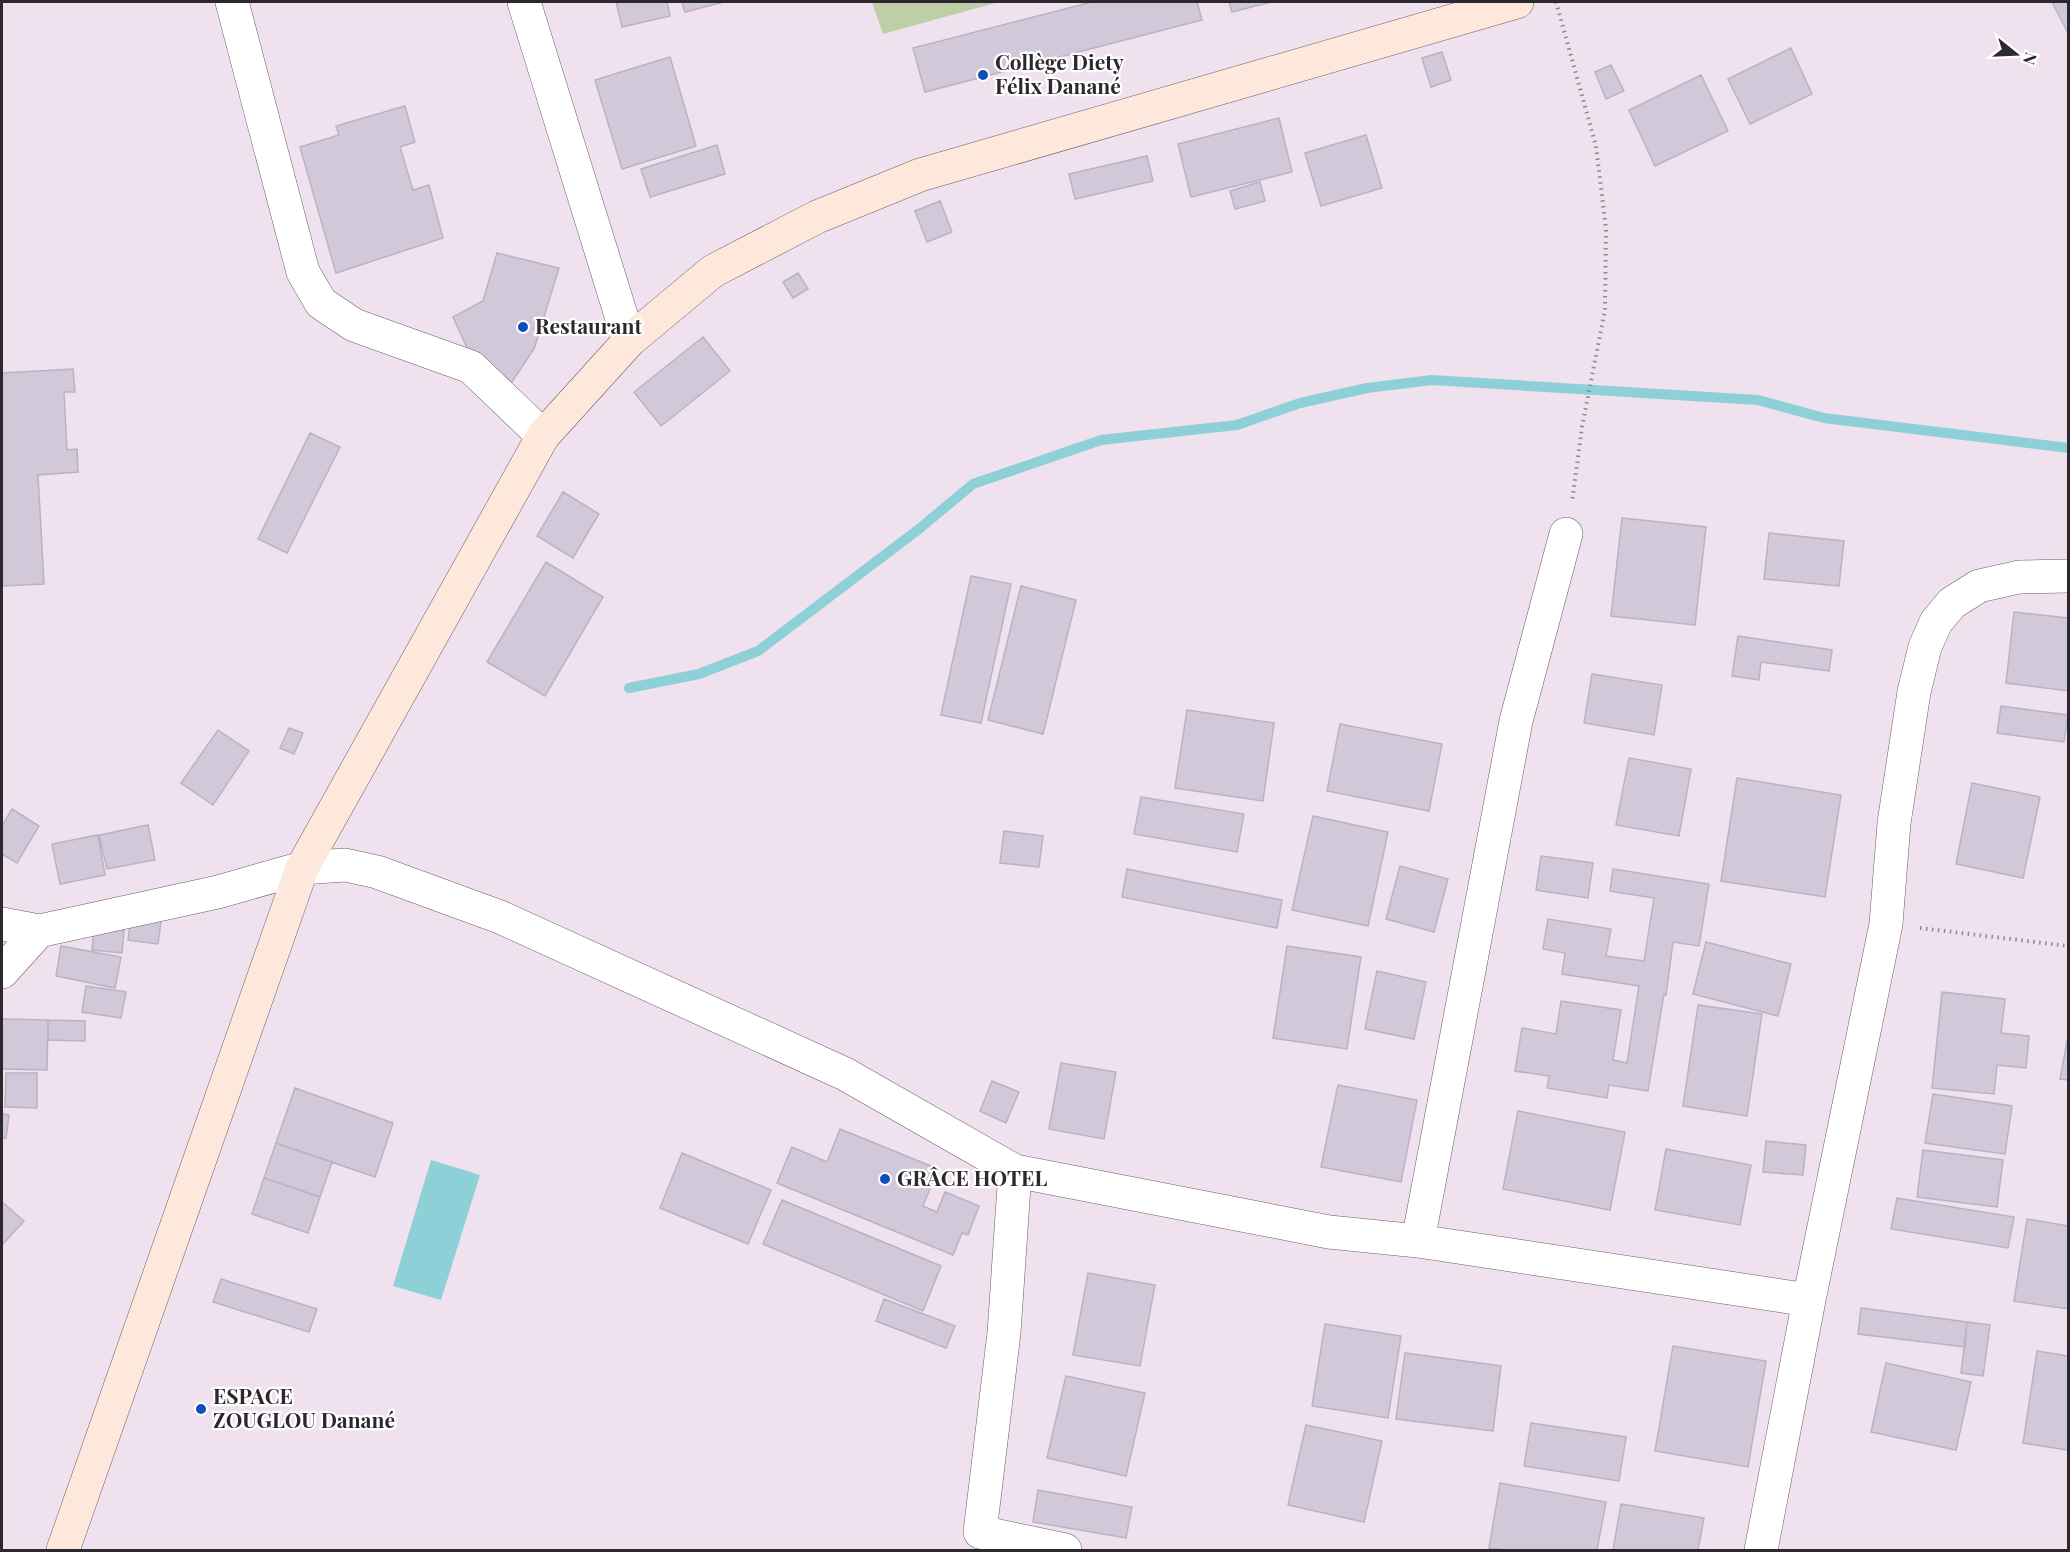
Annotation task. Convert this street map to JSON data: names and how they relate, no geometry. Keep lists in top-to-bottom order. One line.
{"places":["Collège Diety Félix Danané","Restaurant","GRÂCE HOTEL","ESPACE ZOUGLOU Danané"],"north":"right"}
